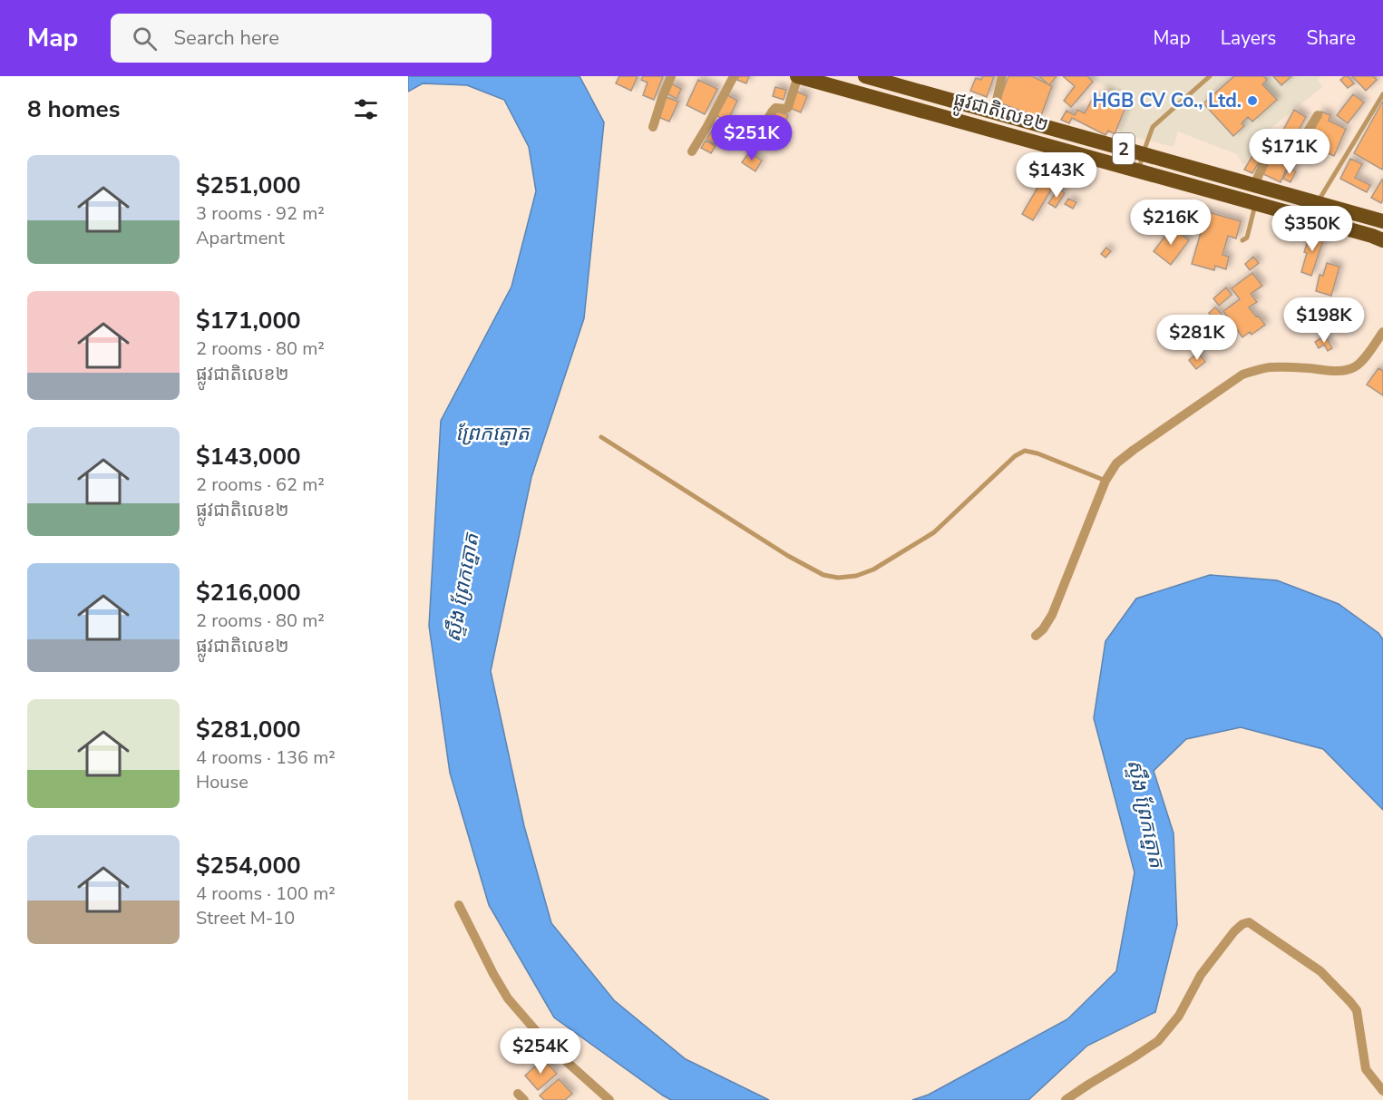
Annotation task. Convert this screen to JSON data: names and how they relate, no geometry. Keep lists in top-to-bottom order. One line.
{"streets":{"highway":["ផ្លូវជាតិលេខ២","2"]},"water":["ព្រែកត្នោត","ស្ទឹង ព្រែកត្នោត"],"places":["HGB CV Co., Ltd."],"page":{"header":"Map","search":"Search here","nav":["Map","Layers","Share"],"heading":"8 homes","price":["$251K","$171K","$143K","$216K","$350K","$198K","$281K","$254K"],"list":[{"name":"$251,000","note":"3 rooms · 92 m² · Apartment"},{"name":"$171,000","note":"2 rooms · 80 m² · ផ្លូវជាតិលេខ២"},{"name":"$143,000","note":"2 rooms · 62 m² · ផ្លូវជាតិលេខ២"},{"name":"$216,000","note":"2 rooms · 80 m² · ផ្លូវជាតិលេខ២"},{"name":"$281,000","note":"4 rooms · 136 m² · House"},{"name":"$254,000","note":"4 rooms · 100 m² · Street M-10"}]}}
